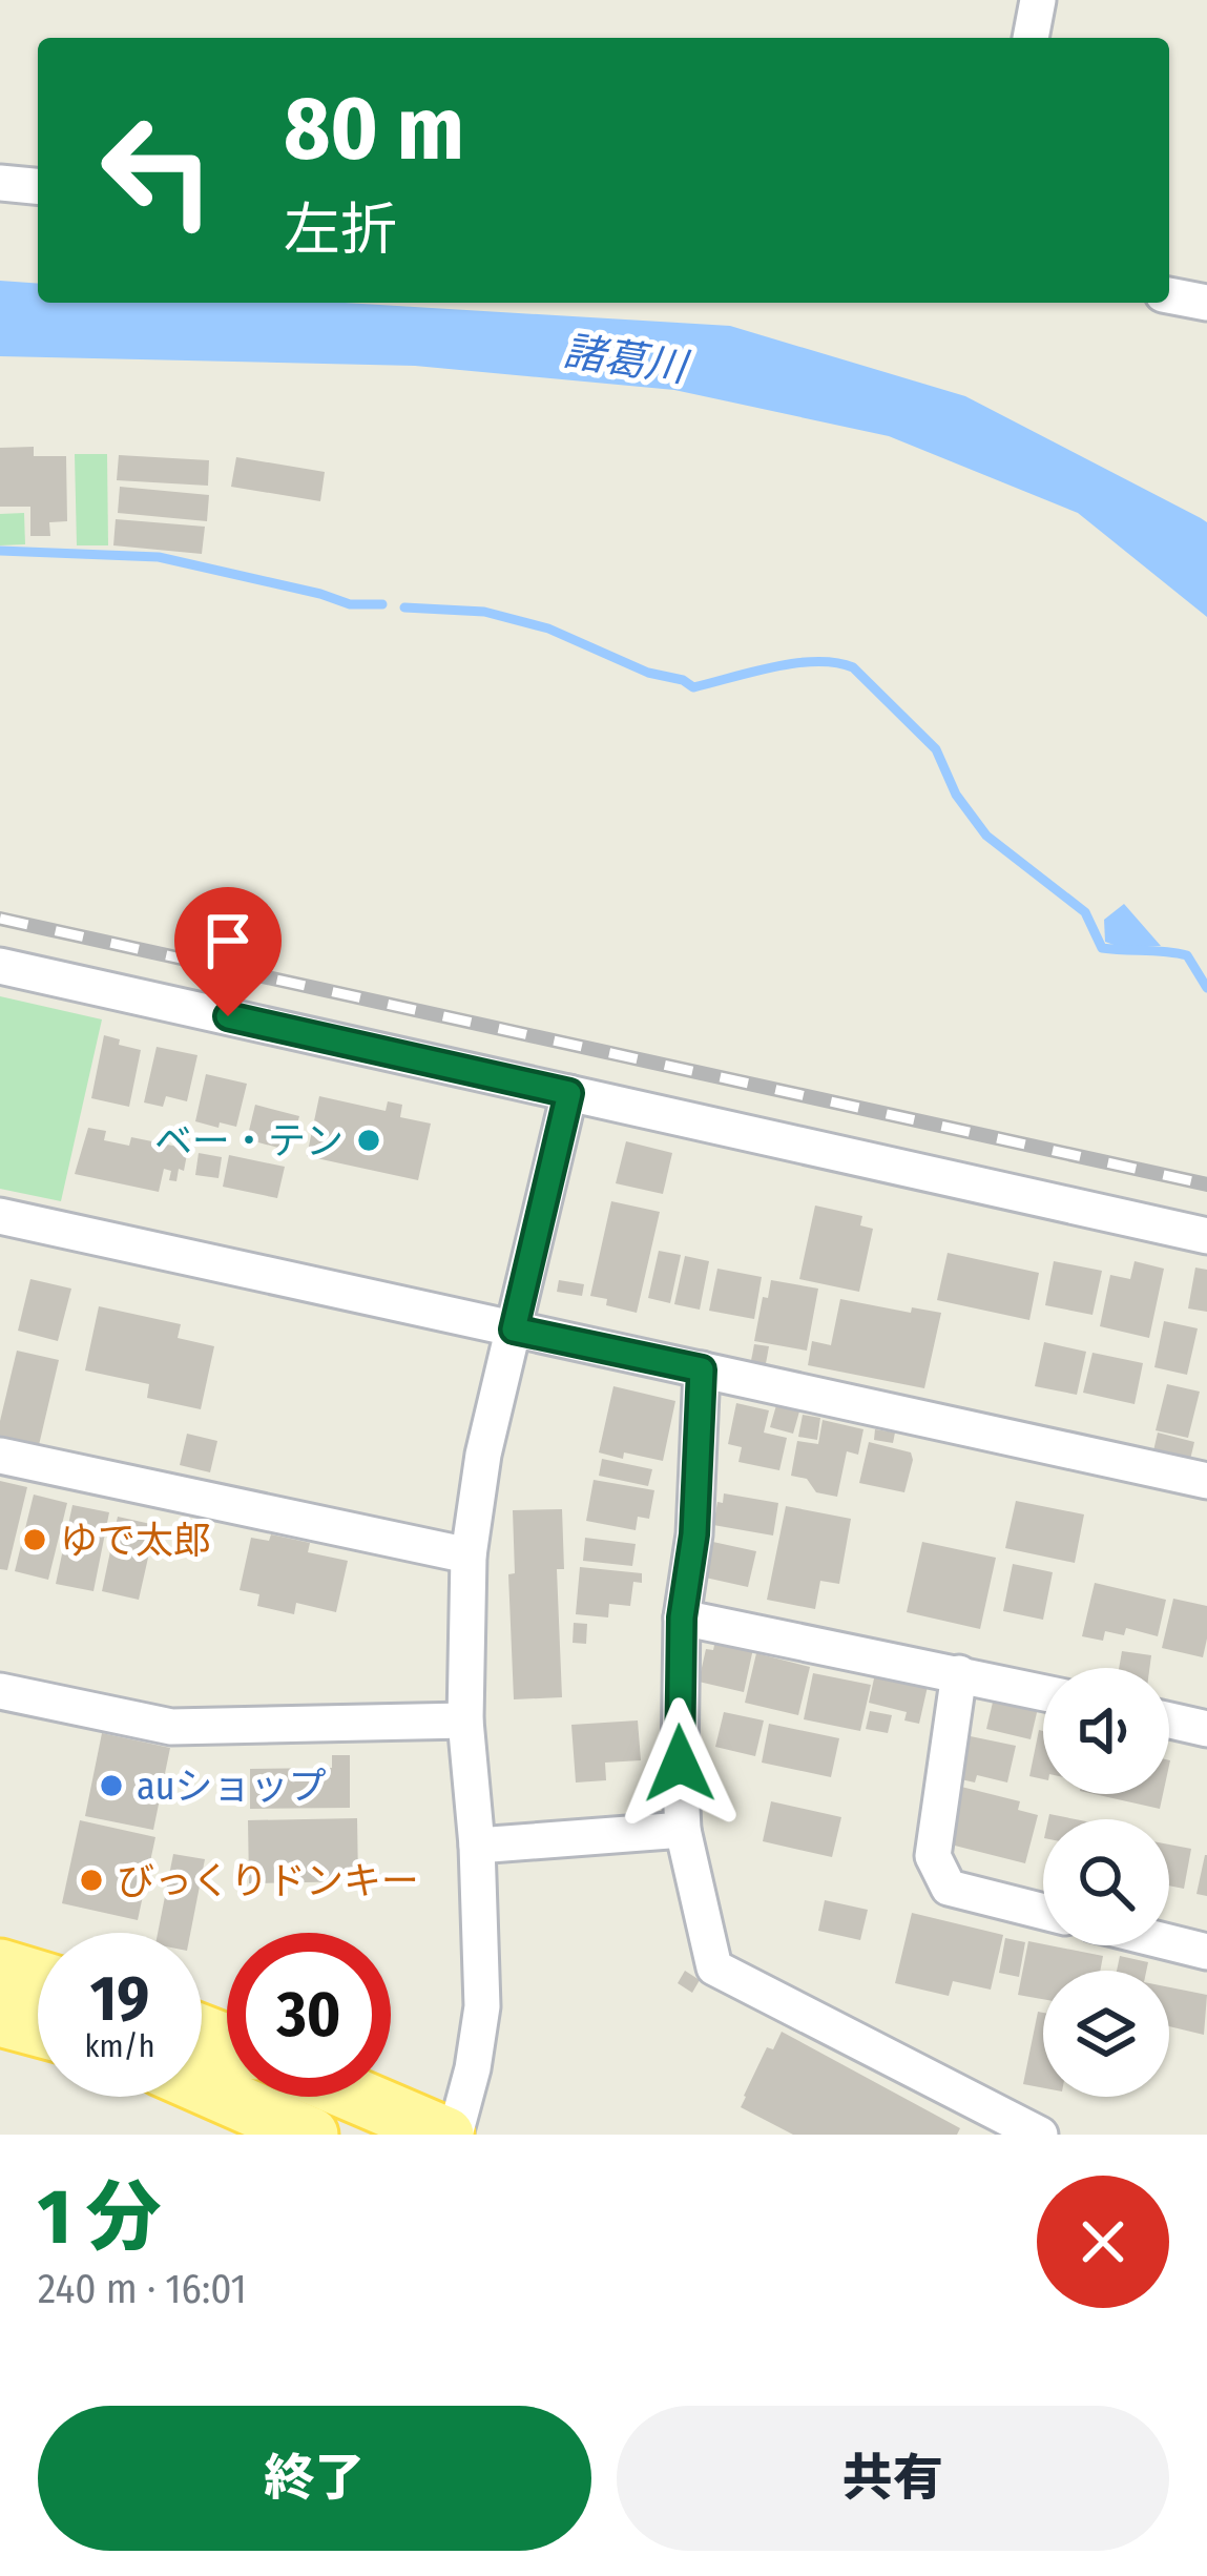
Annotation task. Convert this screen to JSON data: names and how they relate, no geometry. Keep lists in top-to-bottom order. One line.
{"water":["諸葛川"],"places":["ベー・テン","ゆで太郎","auショップ","びっくりドンキー"],"page":{"turn":["80 m","左折"],"speed":"19 km/h","limit":"30","heading":["1 分","240 m · 16:01"],"buttons":["終了","共有"]}}
